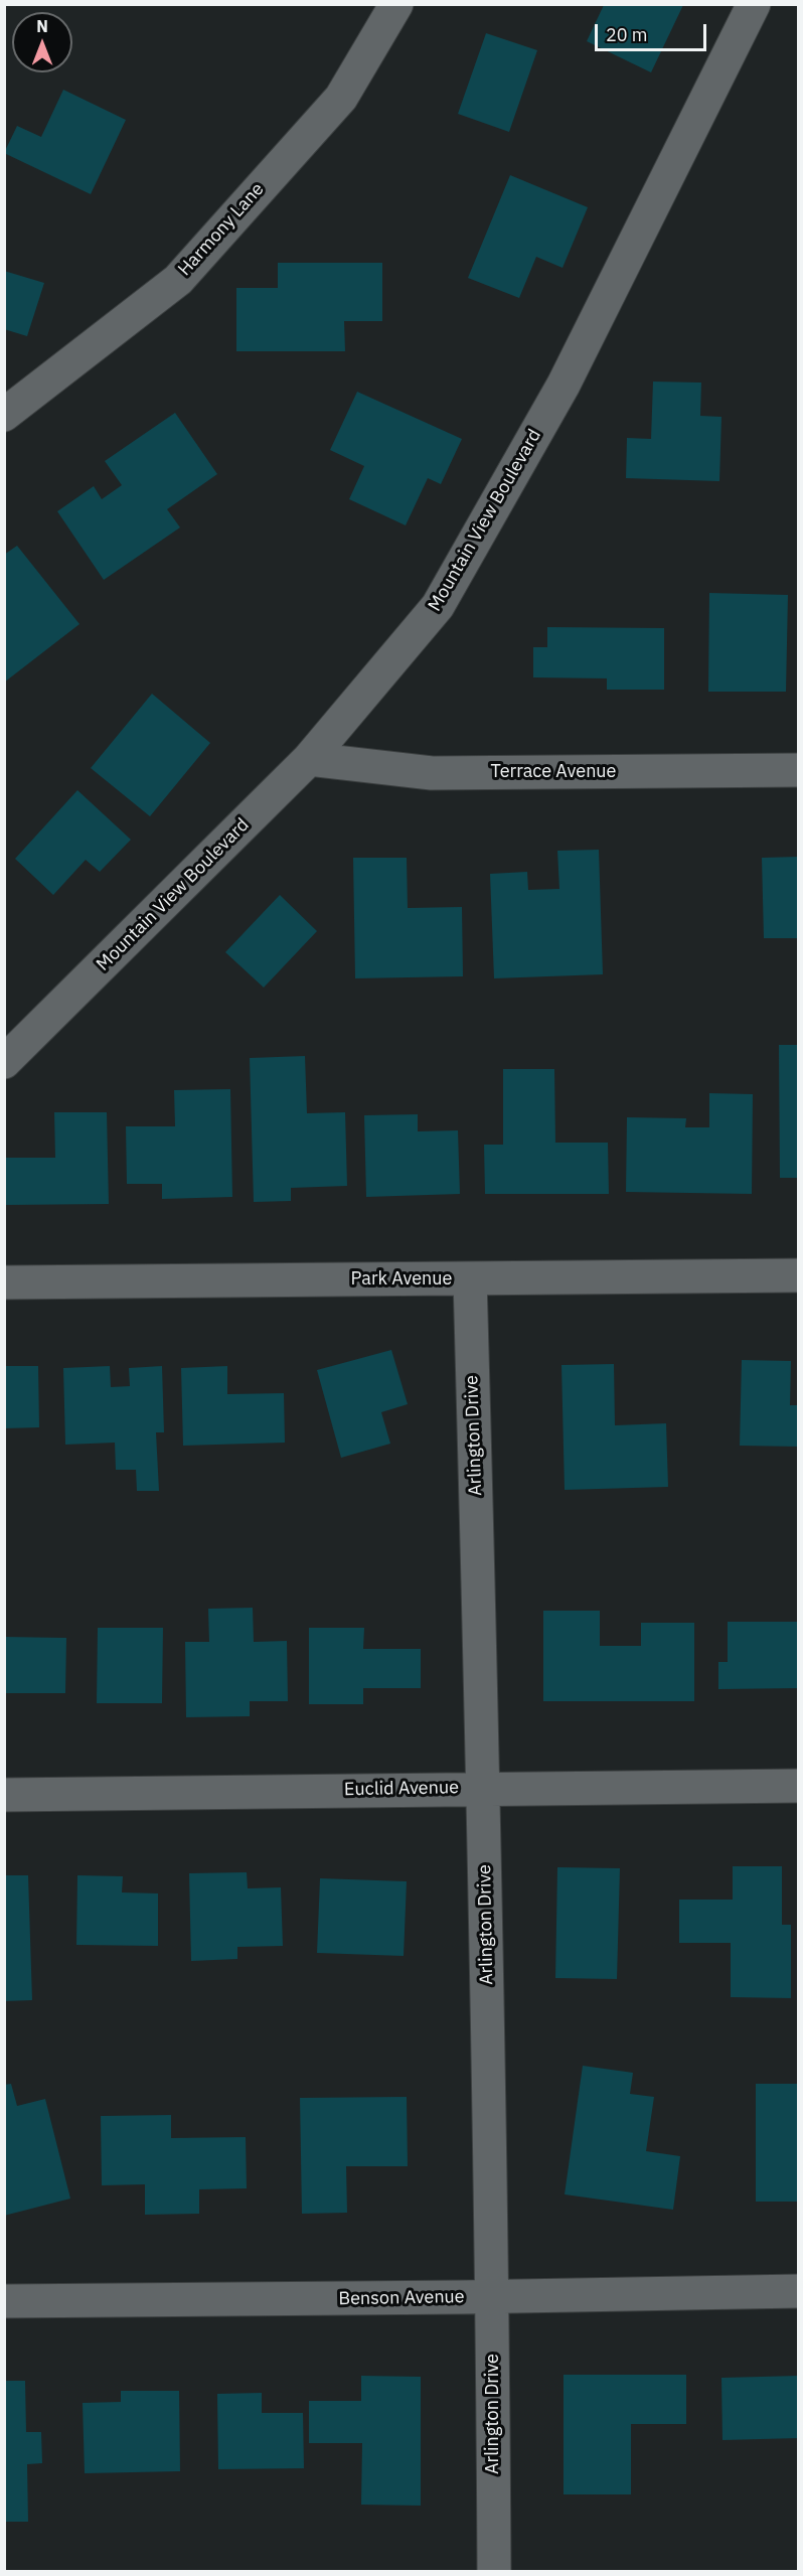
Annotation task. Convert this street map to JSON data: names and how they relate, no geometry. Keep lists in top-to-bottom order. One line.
{"streets":{"street":["Harmony Lane","Mountain View Boulevard","Terrace Avenue","Park Avenue","Arlington Drive","Euclid Avenue","Benson Avenue"]},"crossings":[["Mountain View Boulevard","Terrace Avenue"],["Park Avenue","Arlington Drive"],["Arlington Drive","Euclid Avenue"],["Arlington Drive","Benson Avenue"]],"scale_bar":"20 m","north":"top"}
